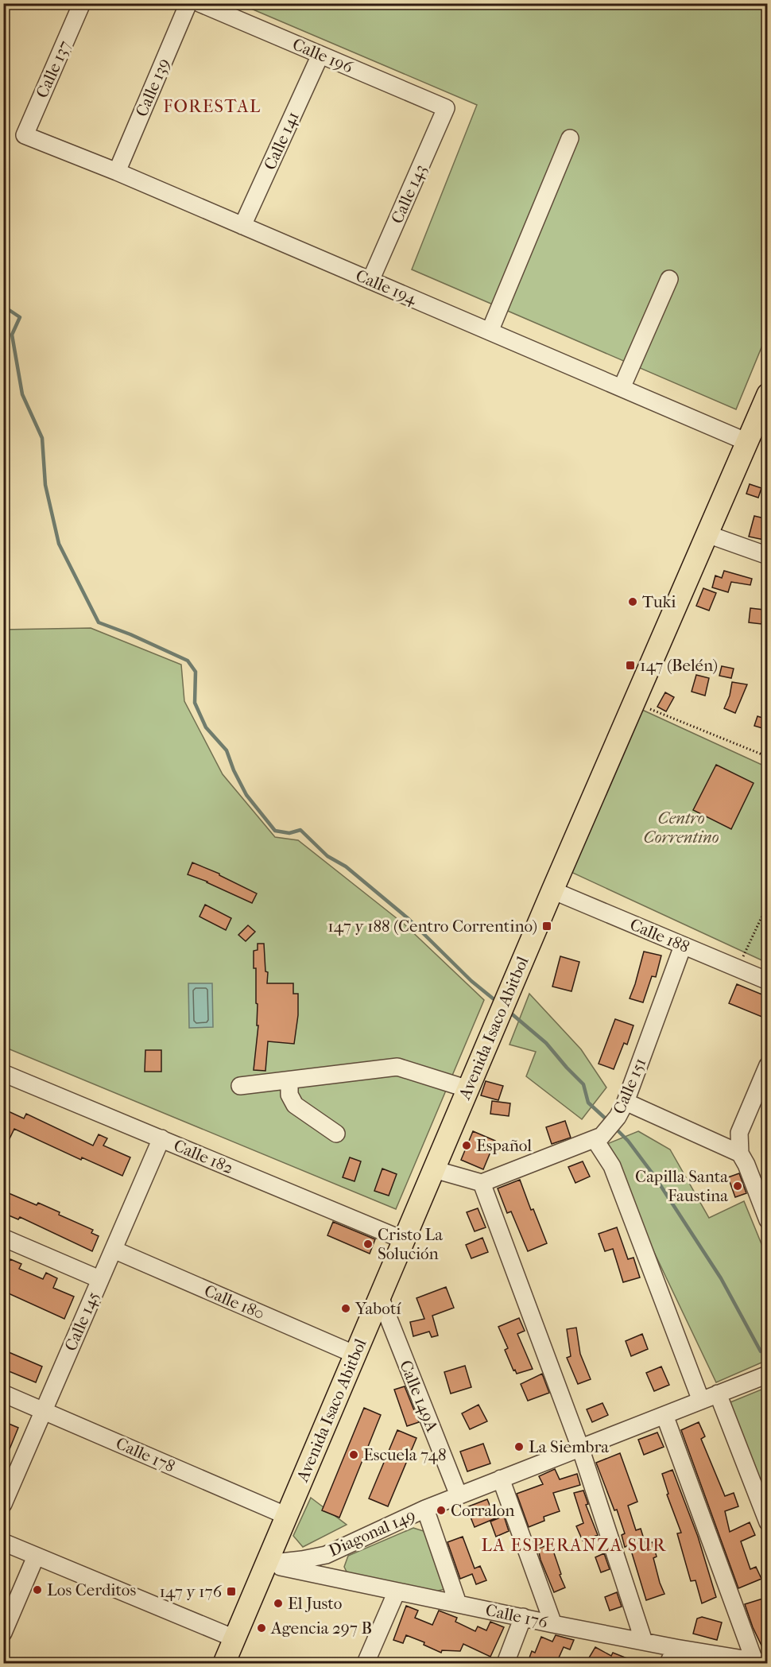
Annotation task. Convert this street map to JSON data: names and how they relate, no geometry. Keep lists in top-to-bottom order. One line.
{"streets":{"main road":["Avenida Isaco Abitbol"],"street":["Calle 196","Calle 137","Calle 139","Calle 141","Calle 143","Calle 194","Calle 188","Calle 151","Calle 182","Calle 180","Calle 145","Calle 149A","Calle 178","Diagonal 149","Calle 176"]},"crossings":[["Calle 196","Calle 141"],["Calle 196","Calle 143"],["Calle 137","Calle 194"],["Calle 139","Calle 194"],["Calle 141","Calle 194"],["Calle 143","Calle 194"],["Calle 194","Avenida Isaco Abitbol"],["Calle 188","Avenida Isaco Abitbol"],["Calle 188","Calle 151"],["Avenida Isaco Abitbol","Calle 182"],["Avenida Isaco Abitbol","Calle 180"],["Avenida Isaco Abitbol","Calle 149A"],["Avenida Isaco Abitbol","Calle 178"],["Avenida Isaco Abitbol","Diagonal 149"],["Avenida Isaco Abitbol","Calle 176"],["Calle 182","Calle 145"],["Calle 180","Calle 145"],["Calle 145","Calle 178"],["Calle 149A","Diagonal 149"],["Diagonal 149","Calle 176"]],"districts":["FORESTAL","LA ESPERANZA SUR"],"parks":["Centro Correntino"],"places":{"other":["Tuki","Español","Capilla Santa Faustina","Cristo La Solución","Yabotí","La Siembra","Escuela 748","Corralon","Los Cerditos","El Justo","Agencia 297 B"],"transit":["147 (Belén)","147 y 188 (Centro Correntino)","147 y 176"]}}
